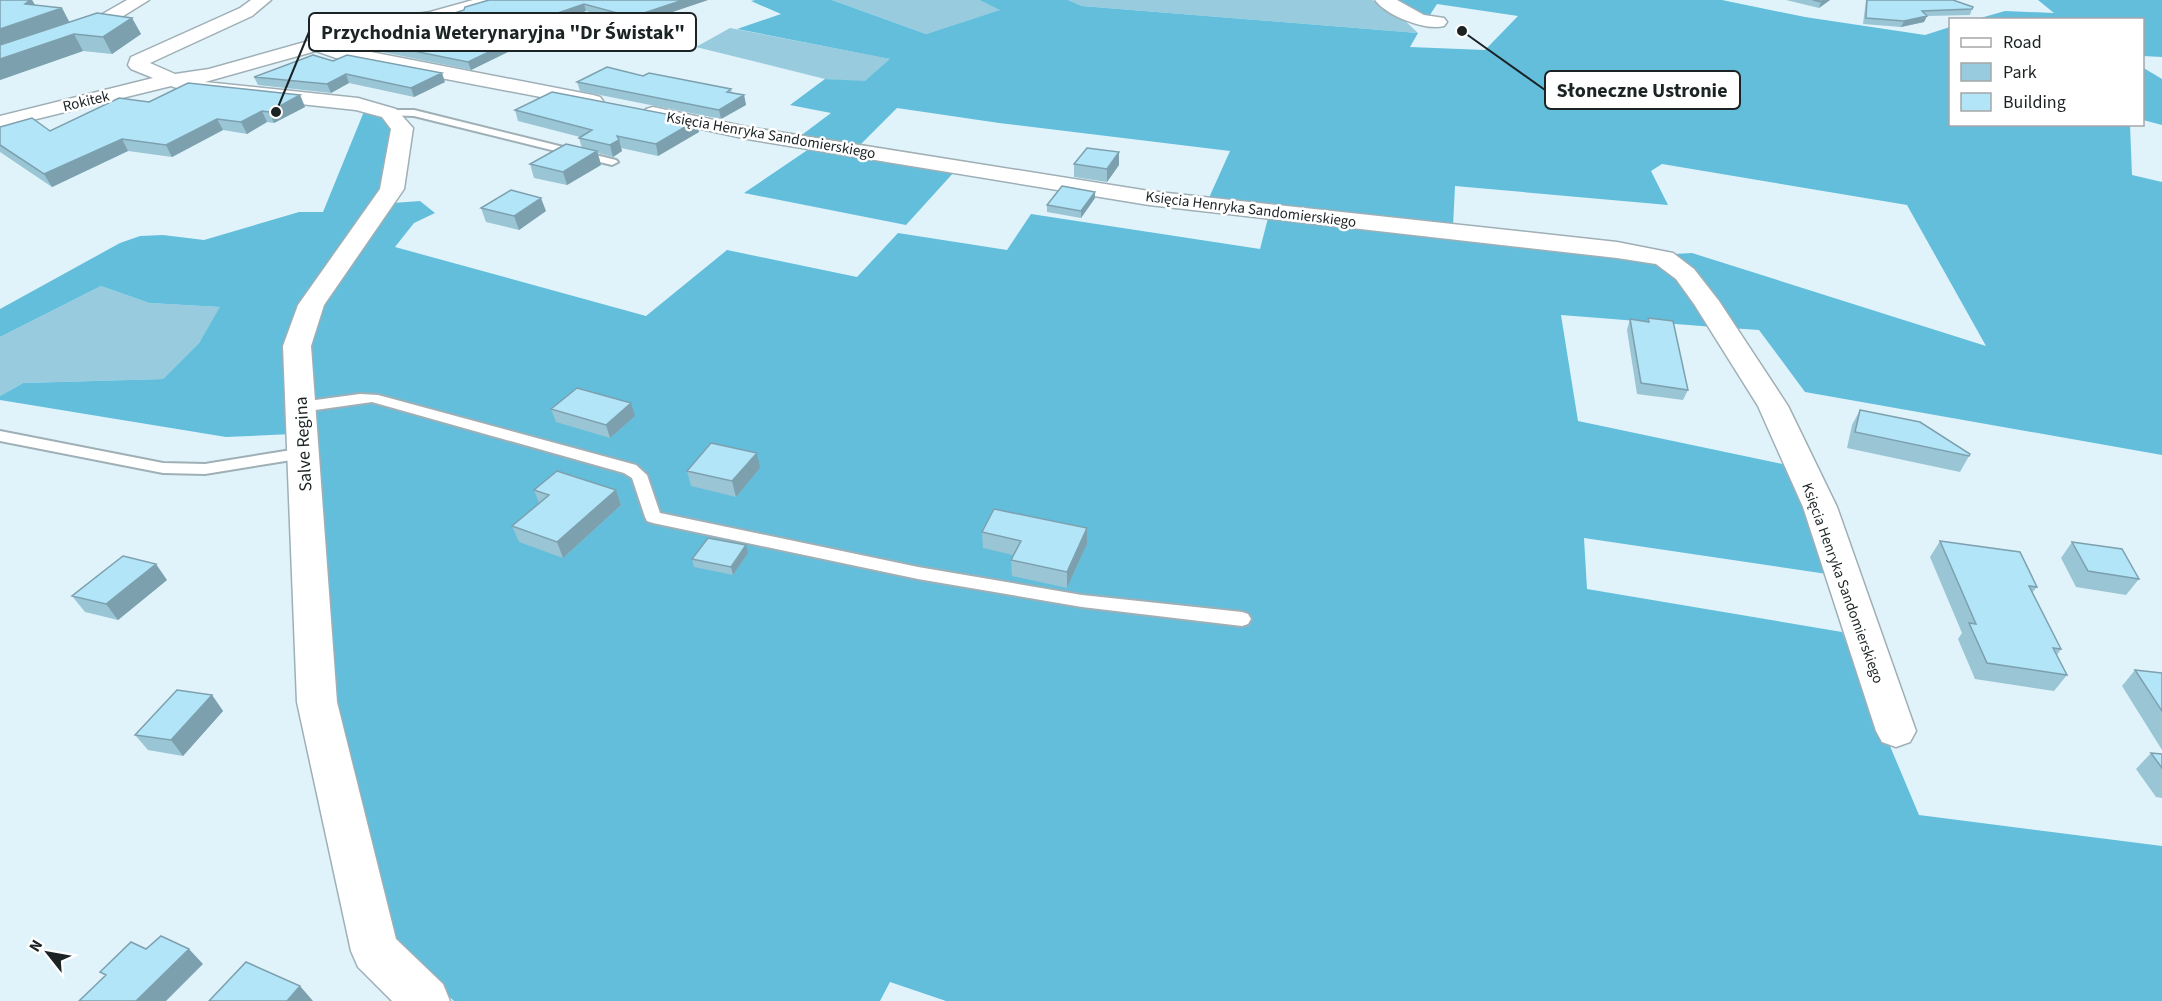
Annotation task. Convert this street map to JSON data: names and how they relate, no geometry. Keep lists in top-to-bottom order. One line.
{"streets":{"street":["Rokitek","Księcia Henryka Sandomierskiego","Salve Regina"]},"places":["Słoneczne Ustronie","Przychodnia Weterynaryjna \"Dr Świstak\""],"legend":["Road","Park","Building"],"north":"top left"}
